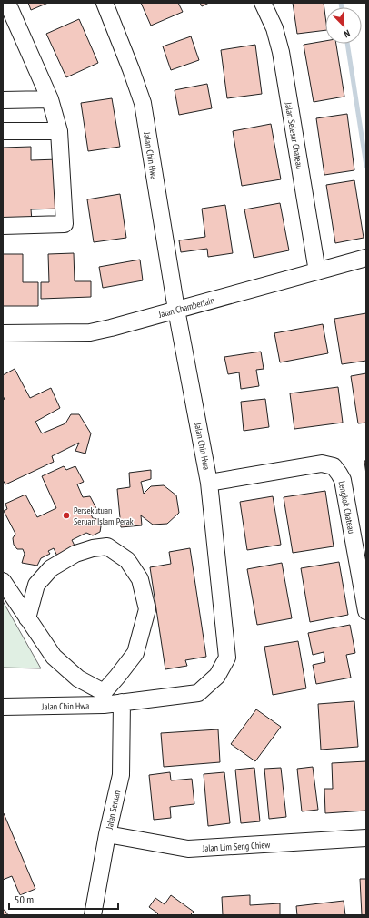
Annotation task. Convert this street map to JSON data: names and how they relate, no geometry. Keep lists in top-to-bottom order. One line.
{"streets":{"street":["Jalan Selesar Chateau","Jalan Chin Hwa","Jalan Chamberlain","Lengkok Chateau","Jalan Seruan","Jalan Lim Seng Chiew"]},"crossings":[["Jalan Selesar Chateau","Jalan Chamberlain"],["Jalan Chin Hwa","Jalan Chamberlain"],["Jalan Chin Hwa","Lengkok Chateau"],["Jalan Chin Hwa","Jalan Seruan"],["Jalan Seruan","Jalan Lim Seng Chiew"]],"places":["Persekutuan Seruan Islam Perak"],"scale_bar":"50 m","north":"bottom right"}
